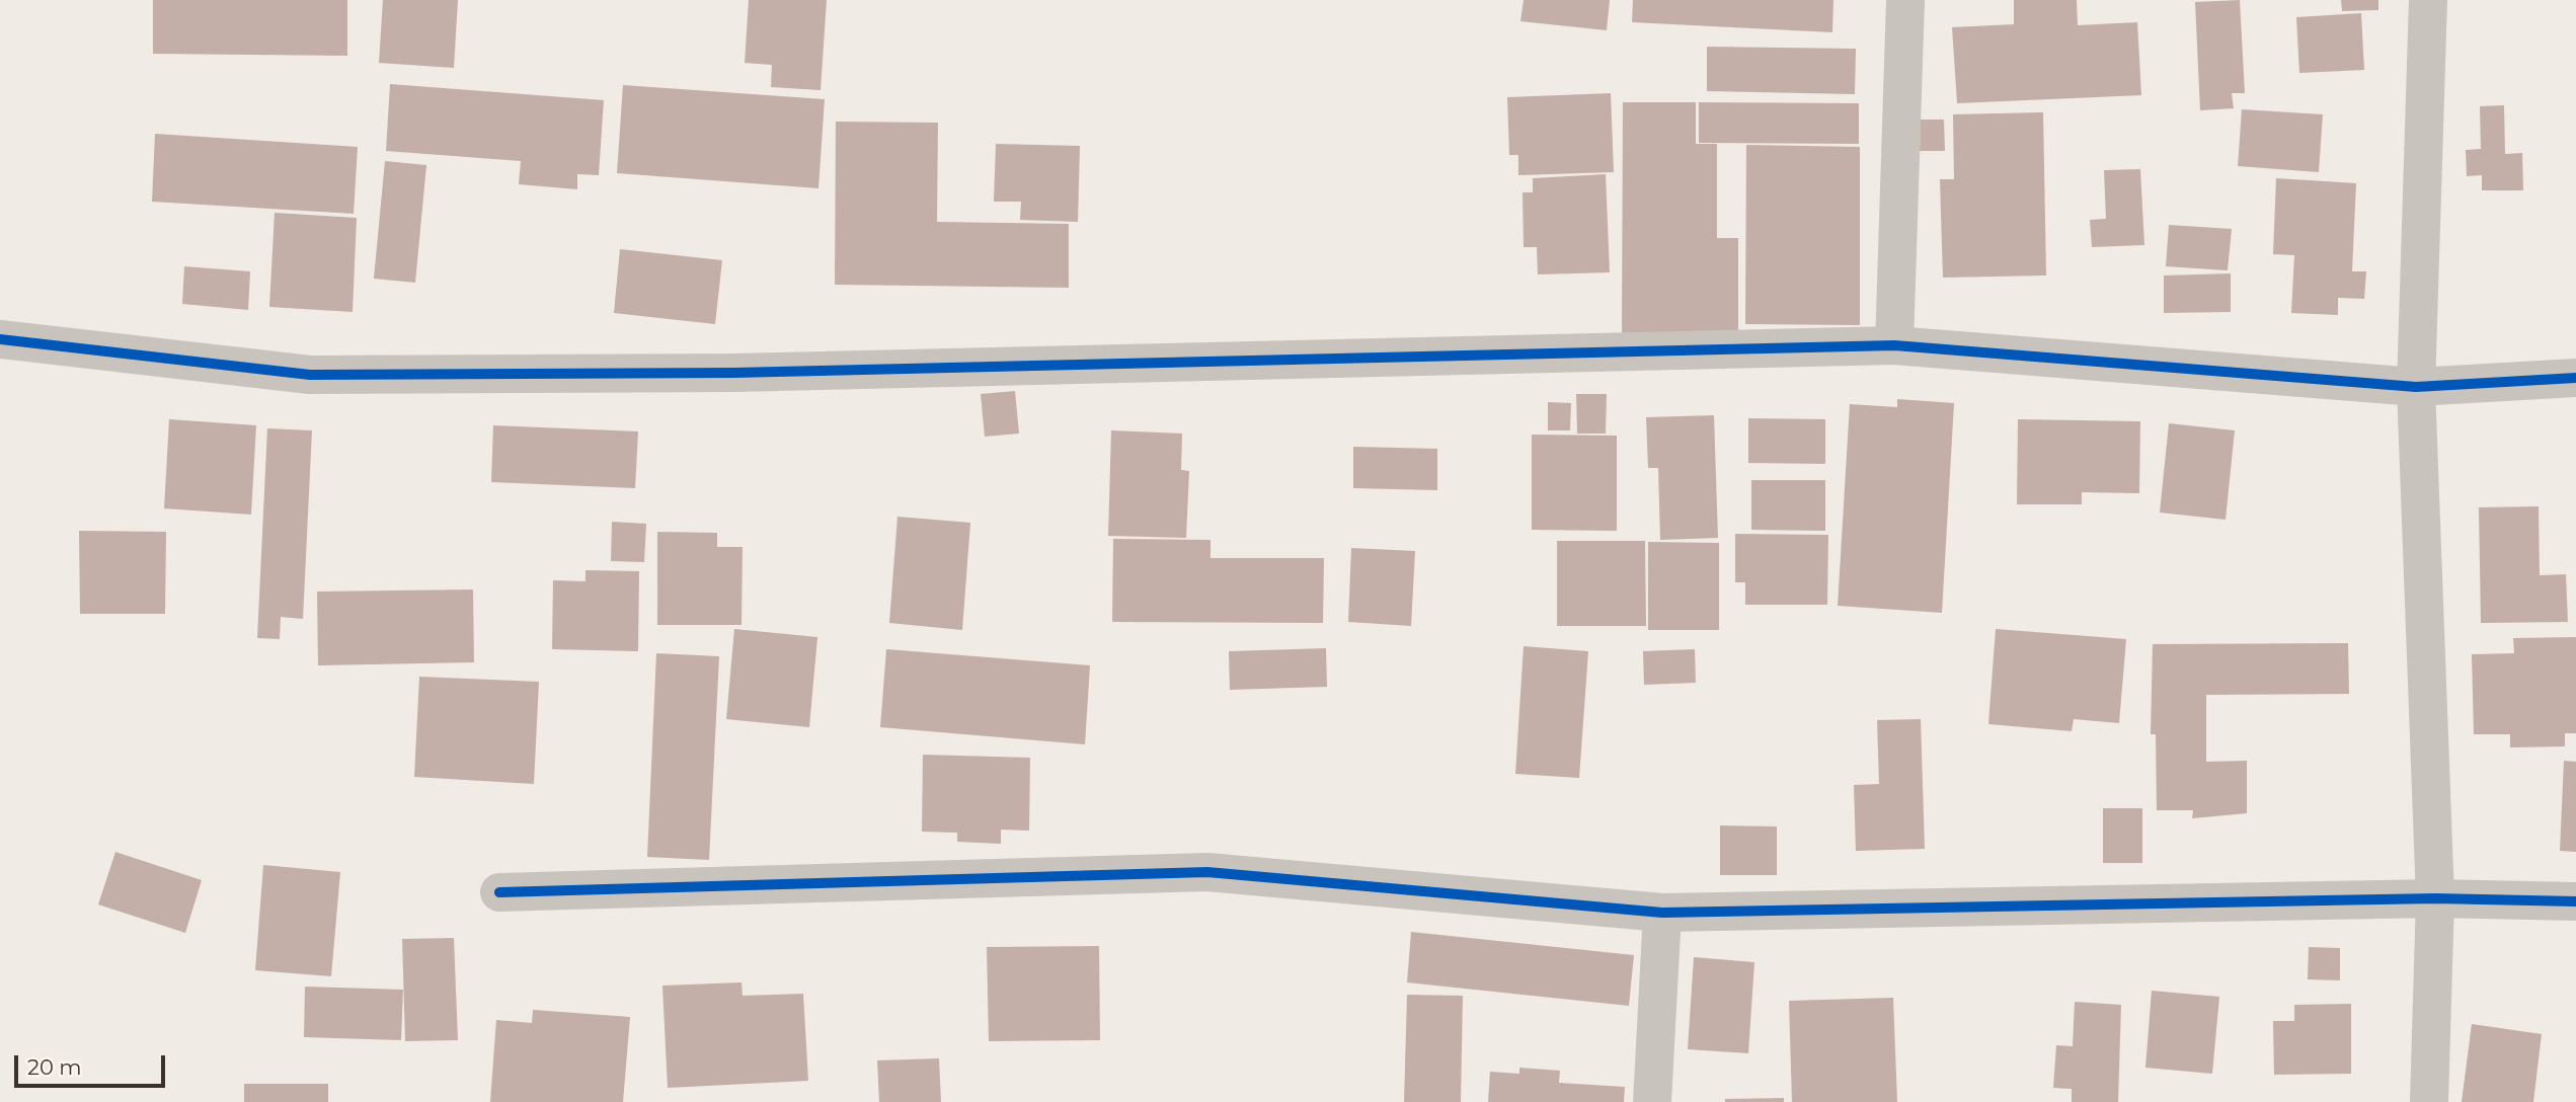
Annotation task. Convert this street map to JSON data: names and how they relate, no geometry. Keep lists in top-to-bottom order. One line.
{"scale_bar":"20 m"}
